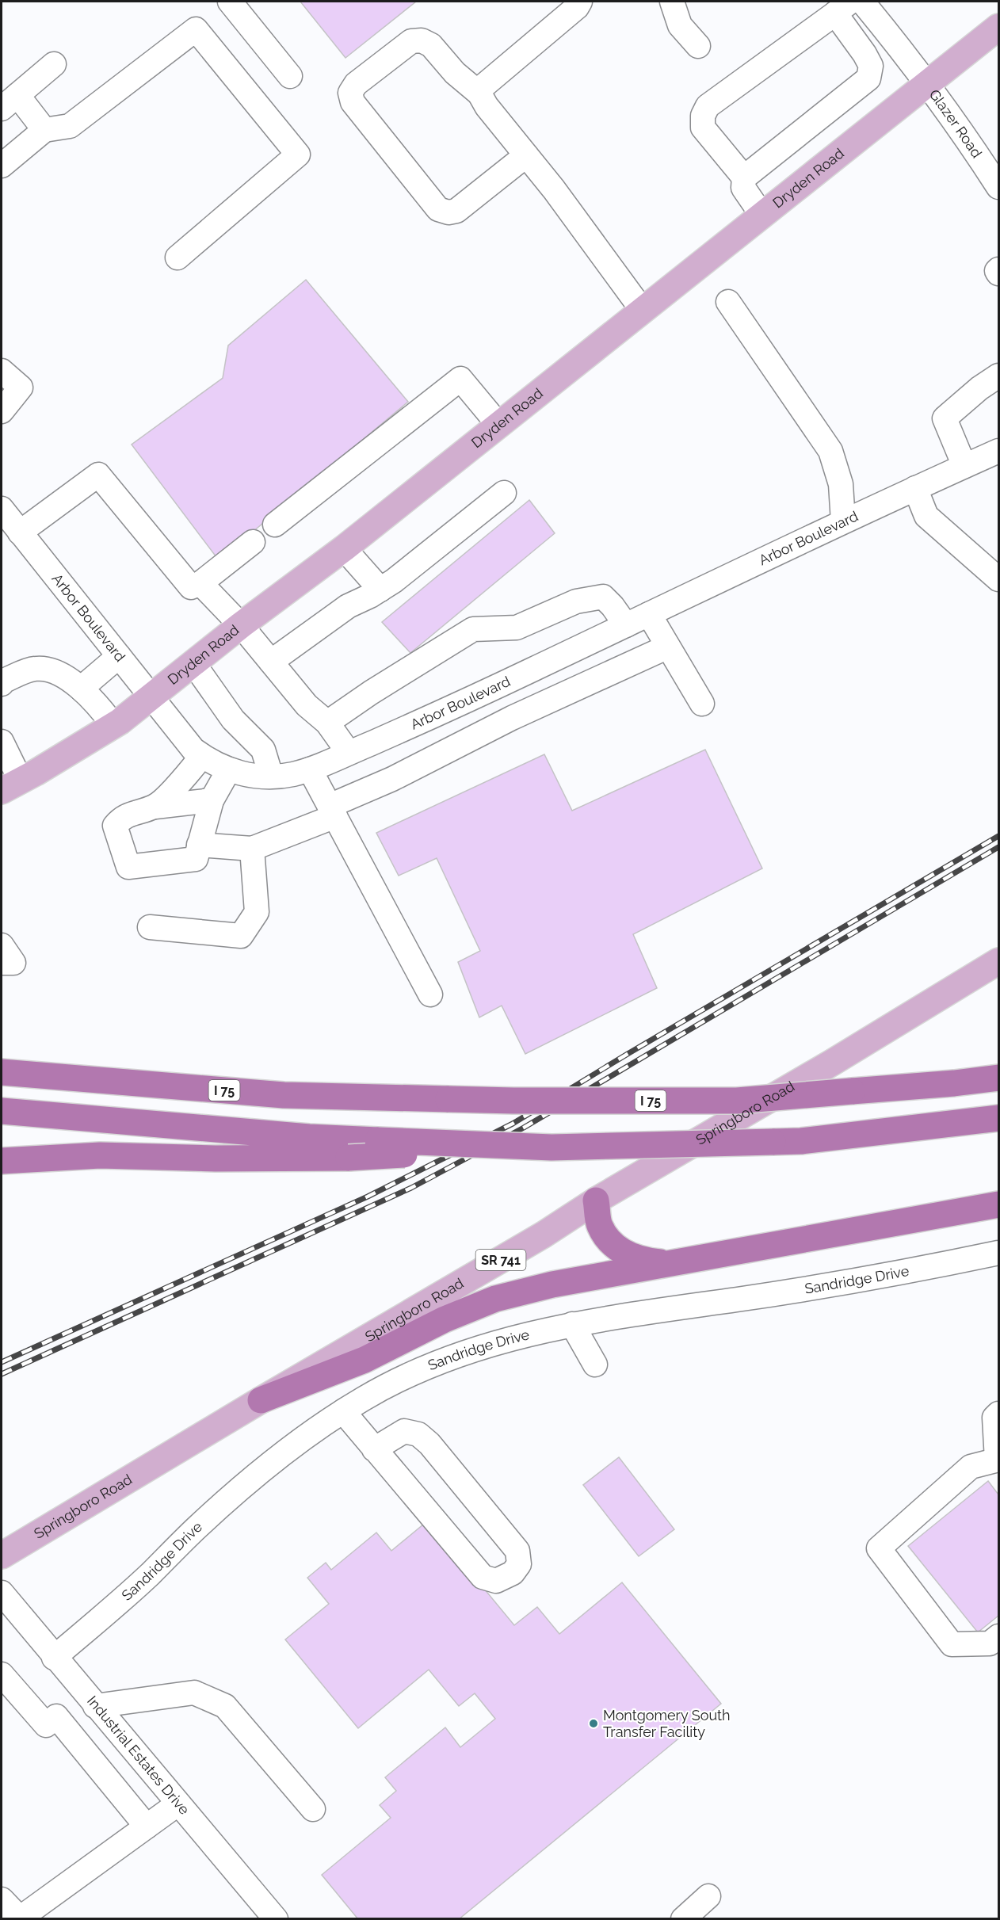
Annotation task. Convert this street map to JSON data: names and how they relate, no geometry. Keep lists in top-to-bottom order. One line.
{"streets":{"highway":["I 75"],"main road":["Dryden Road","Springboro Road","SR 741"],"street":["Glazer Road","Arbor Boulevard","Sandridge Drive","Industrial Estates Drive"]},"crossings":[["Glazer Road","Dryden Road"],["Dryden Road","Arbor Boulevard"],["Sandridge Drive","Industrial Estates Drive"]],"places":["Montgomery South Transfer Facility"]}
